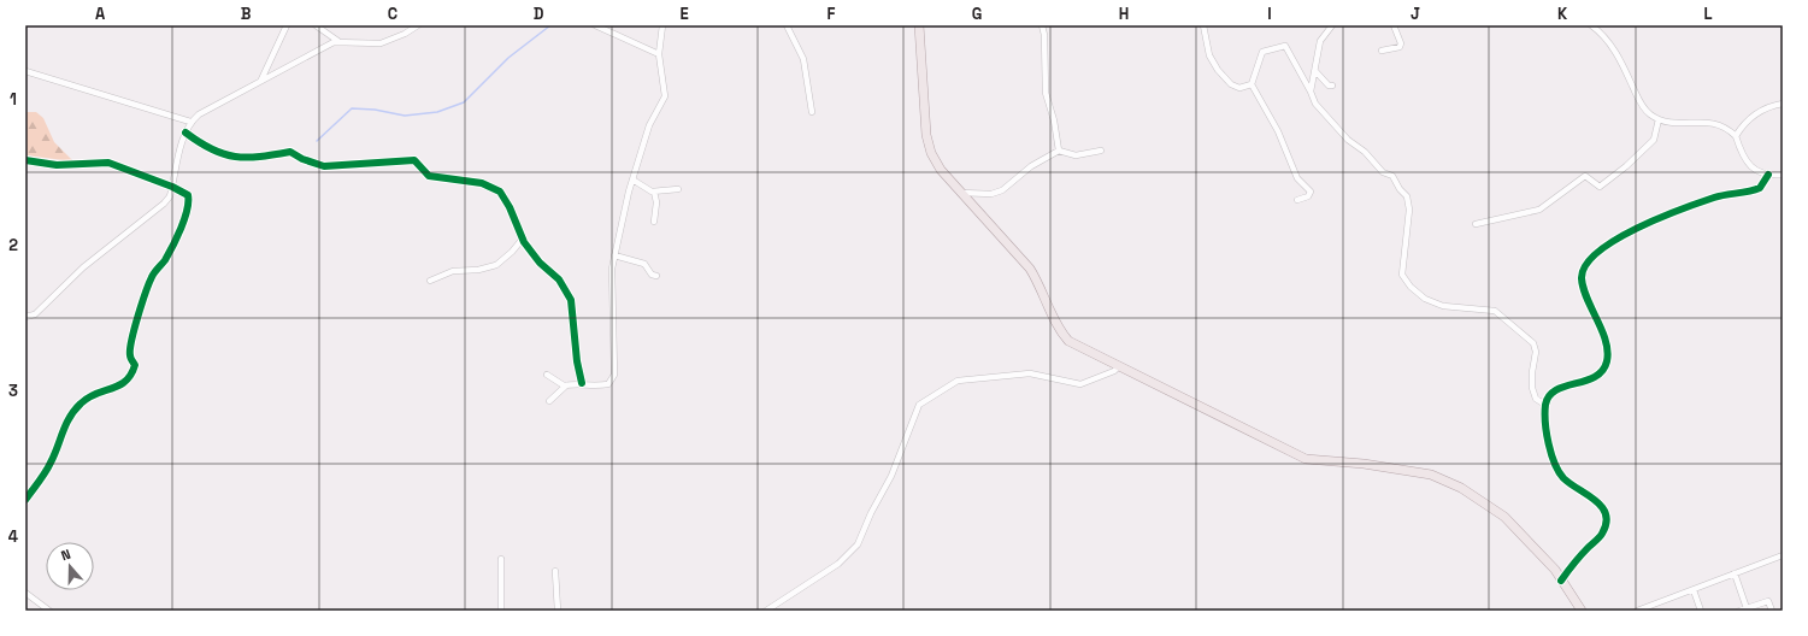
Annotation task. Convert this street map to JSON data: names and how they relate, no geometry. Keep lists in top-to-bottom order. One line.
{"north":"top","grid":{"columns":["A","B","C","D","E","F","G","H","I","J","K","L"],"rows":["1","2","3","4"]}}
